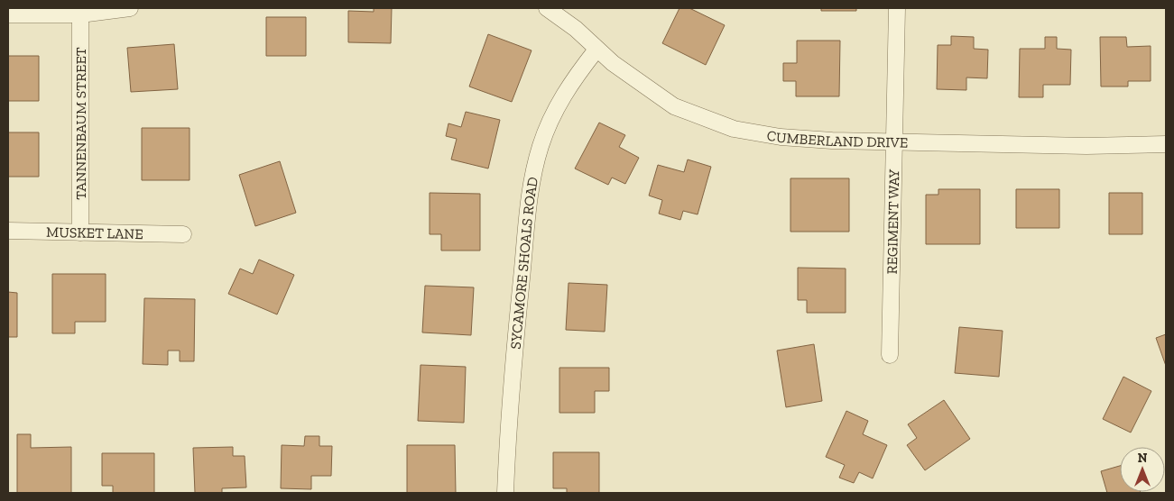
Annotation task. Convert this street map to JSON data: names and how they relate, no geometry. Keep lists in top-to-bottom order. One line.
{"streets":{"street":["TANNENBAUM STREET","CUMBERLAND DRIVE","REGIMENT WAY","MUSKET LANE","SYCAMORE SHOALS ROAD"]},"crossings":[["TANNENBAUM STREET","MUSKET LANE"],["CUMBERLAND DRIVE","REGIMENT WAY"],["CUMBERLAND DRIVE","SYCAMORE SHOALS ROAD"]],"north":"top"}
